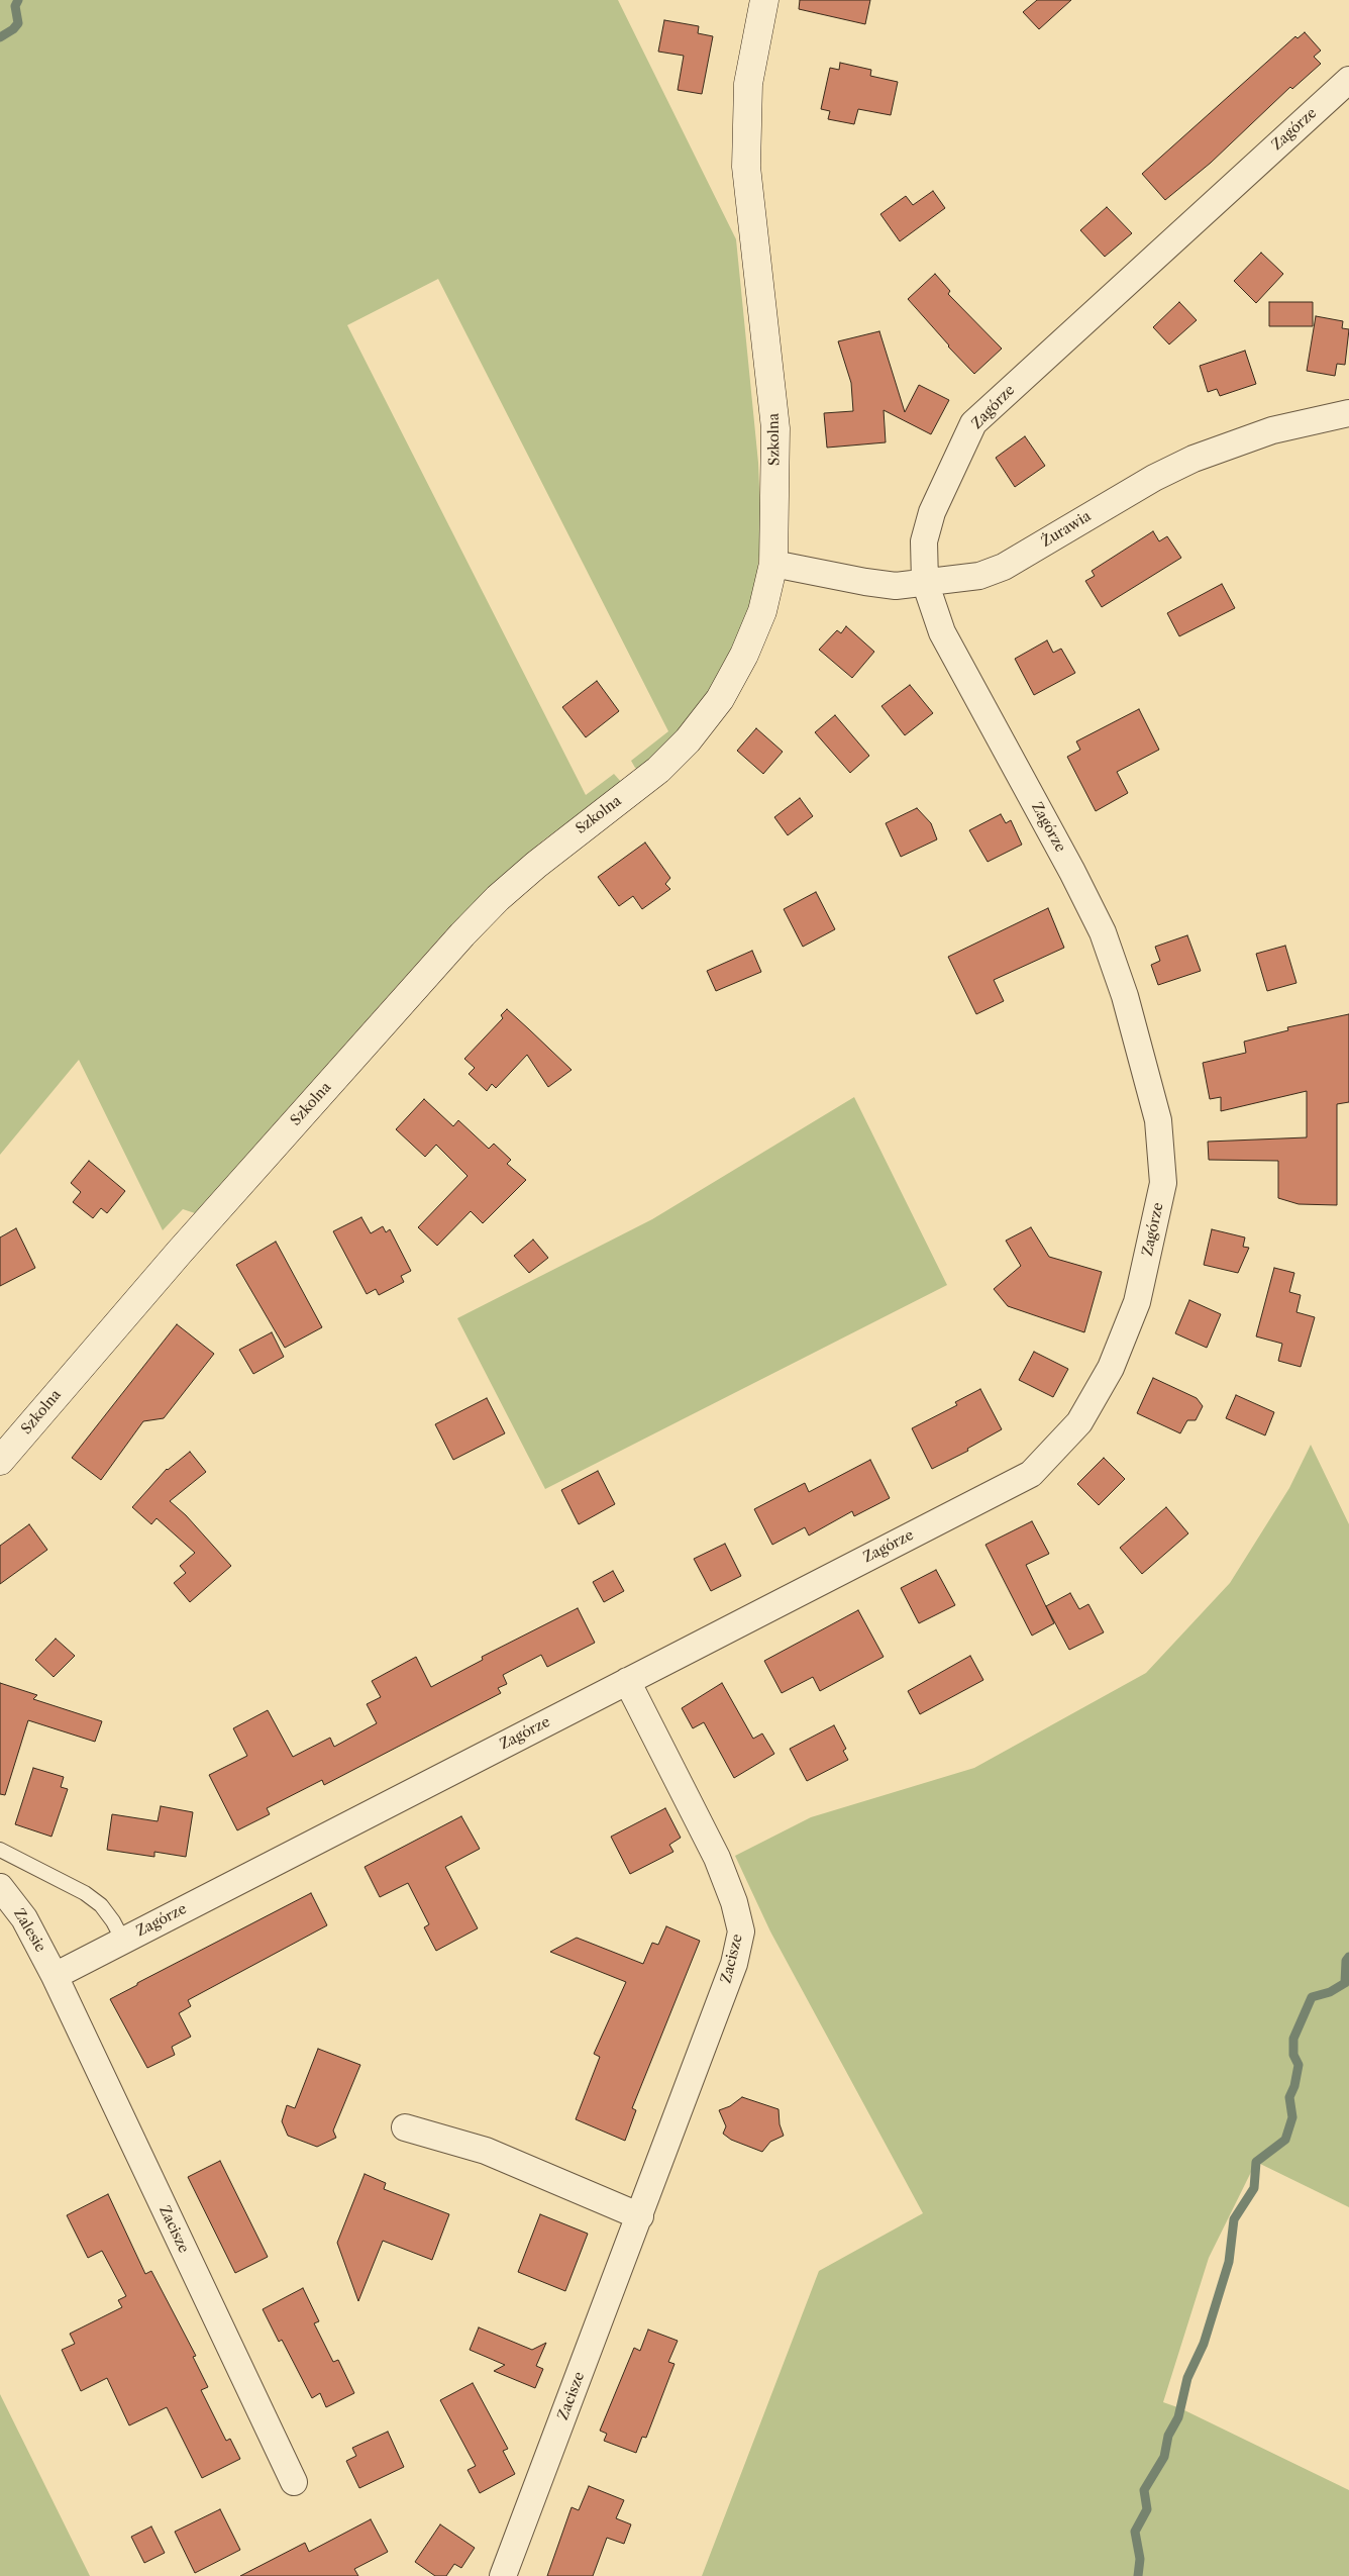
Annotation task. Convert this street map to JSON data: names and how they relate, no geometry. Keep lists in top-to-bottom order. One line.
{"streets":{"street":["Zagórze","Szkolna","Żurawia","Zalesie","Zacisze"]},"crossings":[["Zagórze","Żurawia"],["Zagórze","Zalesie"],["Zagórze","Zacisze"],["Szkolna","Żurawia"],["Zalesie","Zacisze"]]}
